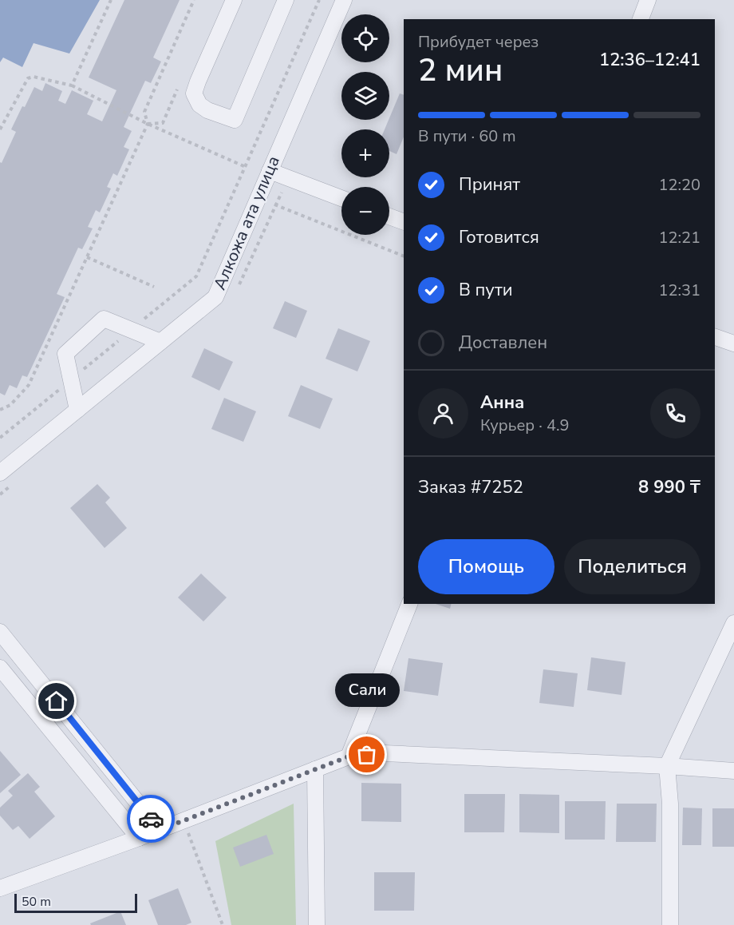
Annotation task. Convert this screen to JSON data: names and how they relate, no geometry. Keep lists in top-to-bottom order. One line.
{"streets":{"street":["Алкожа ата улица"]},"places":["Сали"],"scale_bar":"50 m","page":{"map_buttons":["+","−"],"heading":["2 мин","Прибудет через","12:36–12:41"],"panel":["Анна","Курьер · 4.9","Заказ #7252","8 990 ₸"],"bar":"В пути · 60 m","list":[["Принят","12:20"],["Готовится","12:21"],["В пути","12:31"],"Доставлен"],"buttons":["Помощь","Поделиться"],"bubble":"Сали","scale":"50 m"}}
